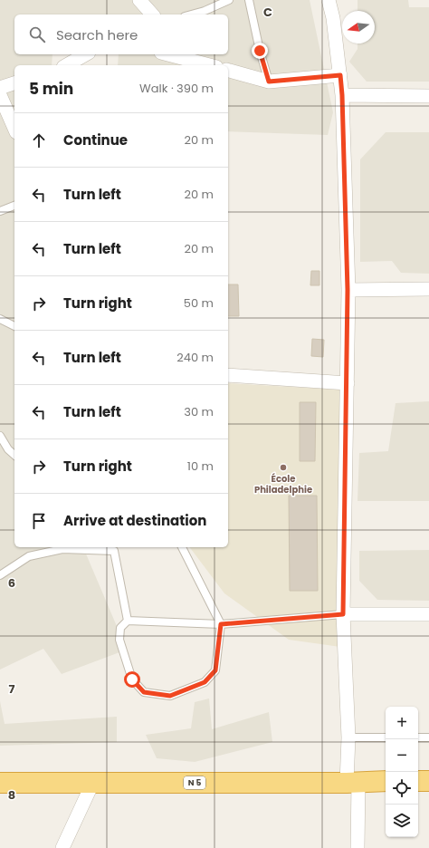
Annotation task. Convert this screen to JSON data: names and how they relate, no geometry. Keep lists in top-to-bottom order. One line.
{"streets":{"highway":["N 5"]},"places":["École Philadelphie"],"north":"left","page":{"search":"Search here","heading":["5 min","Walk · 390 m"],"list":[["Continue","20 m"],["Turn left","20 m"],["Turn left","20 m"],["Turn right","50 m"],["Turn left","240 m"],["Turn left","30 m"],["Turn right","10 m"],"Arrive at destination"],"map_buttons":["+","−"]},"grid":{"columns":["C"],"rows":["6","7","8"]}}
